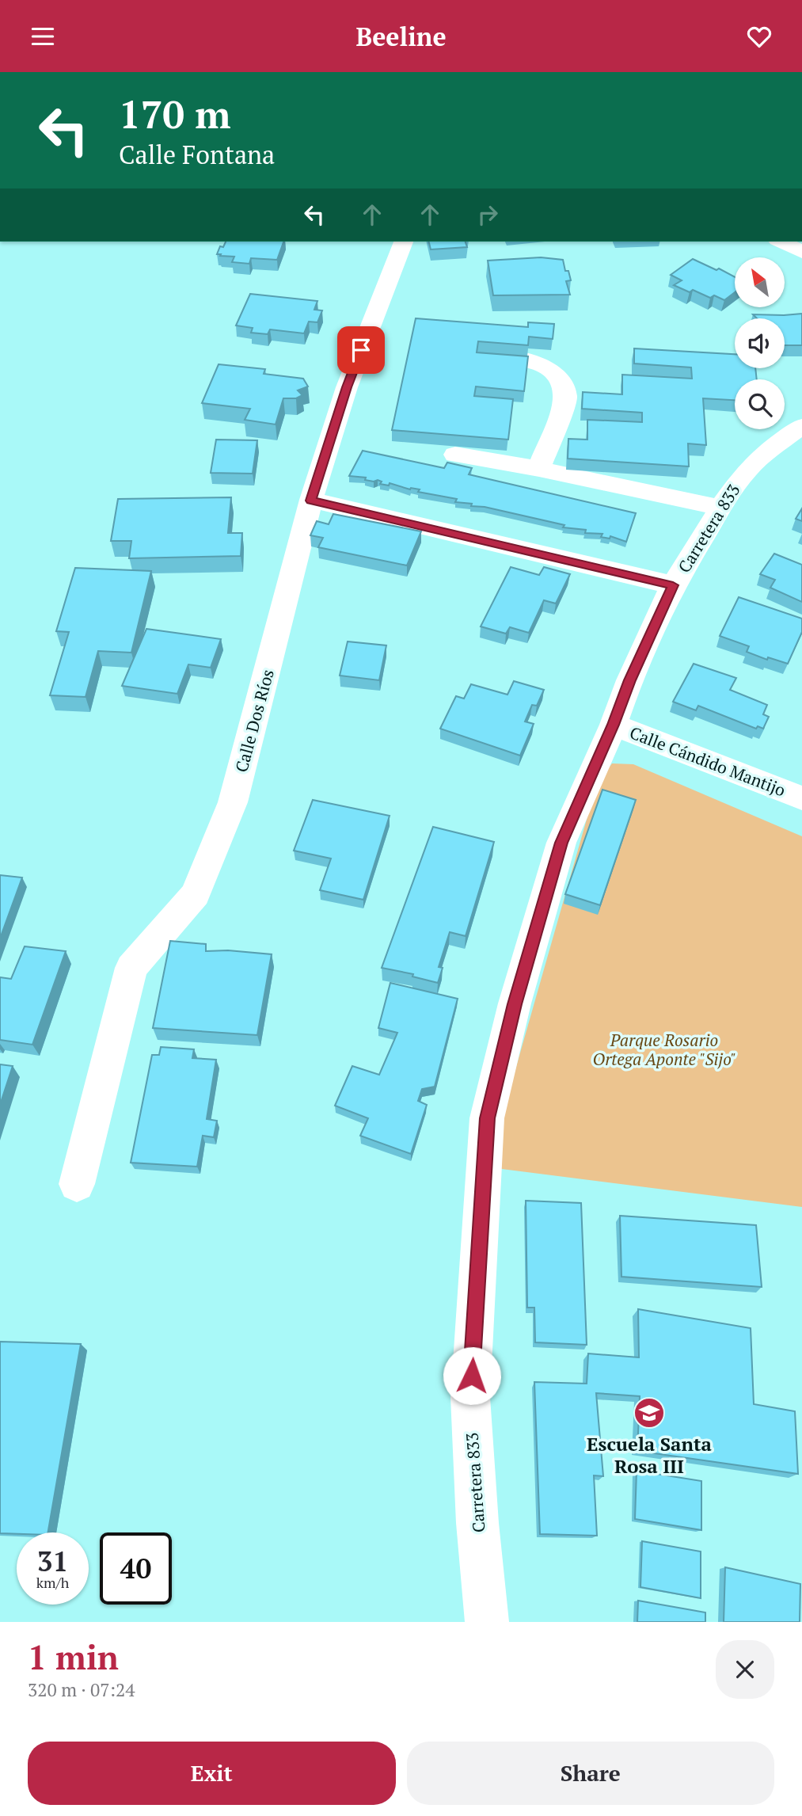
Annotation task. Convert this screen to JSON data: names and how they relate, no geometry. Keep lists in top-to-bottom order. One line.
{"streets":{"street":["Carretera 833","Calle Dos Ríos","Calle Cándido Mantijo"]},"crossings":[["Carretera 833","Calle Cándido Mantijo"]],"parks":["Parque Rosario Ortega Aponte \"Sijo\""],"places":{"school or university":["Escuela Santa Rosa III"]},"north":"top left","page":{"header":"Beeline","turn":["170 m","Calle Fontana"],"speed":"31 km/h","limit":"40","heading":["1 min","320 m · 07:24"],"buttons":["Exit","Share"]}}
